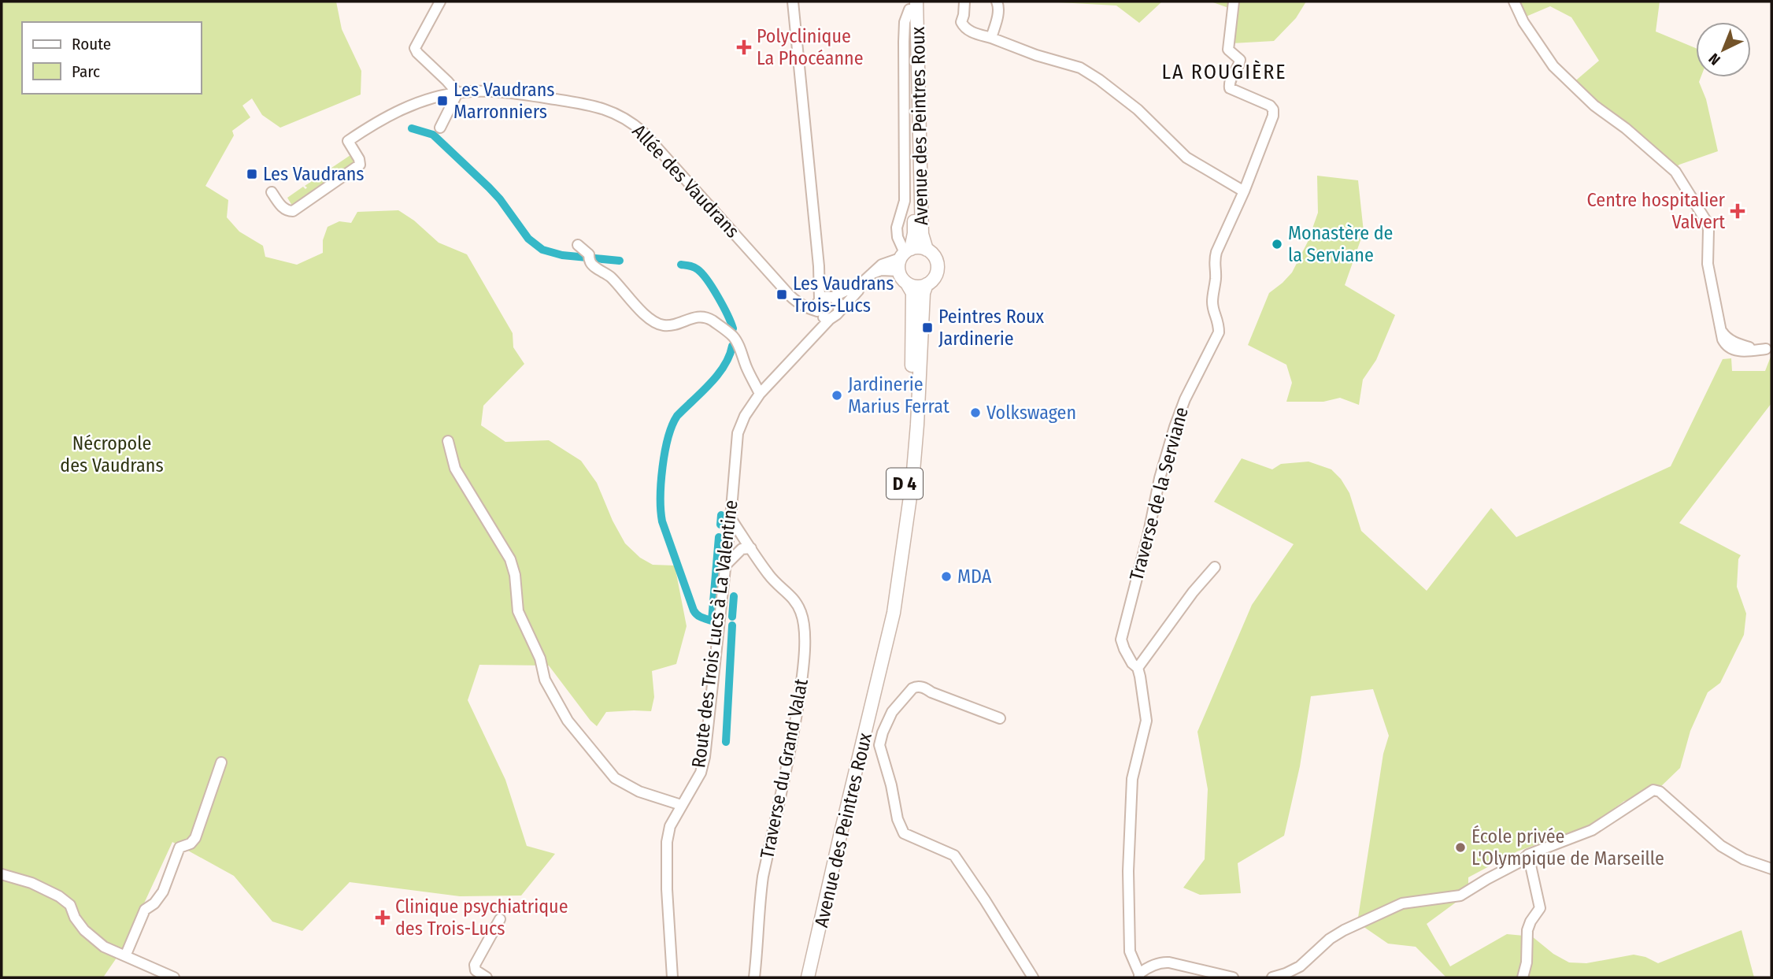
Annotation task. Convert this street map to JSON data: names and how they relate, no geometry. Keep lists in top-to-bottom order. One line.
{"streets":{"main road":["Avenue des Peintres Roux","D 4"],"street":["Allée des Vaudrans","Traverse de la Serviane","Route des Trois Lucs à La Valentine","Traverse du Grand Valat"]},"crossings":[["Allée des Vaudrans","Route des Trois Lucs à La Valentine"],["Route des Trois Lucs à La Valentine","Traverse du Grand Valat"]],"districts":["LA ROUGIÈRE"],"parks":["Nécropole des Vaudrans"],"places":{"health":["Polyclinique La Phocéanne","Centre hospitalier Valvert","Clinique psychiatrique des Trois-Lucs"],"transit":["Les Vaudrans Marronniers","Les Vaudrans","Les Vaudrans Trois-Lucs","Peintres Roux Jardinerie"],"other":["Monastère de la Serviane","Jardinerie Marius Ferrat","Volkswagen","MDA","École privée L'Olympique de Marseille"]},"legend":["Route","Parc"],"north":"bottom left"}
